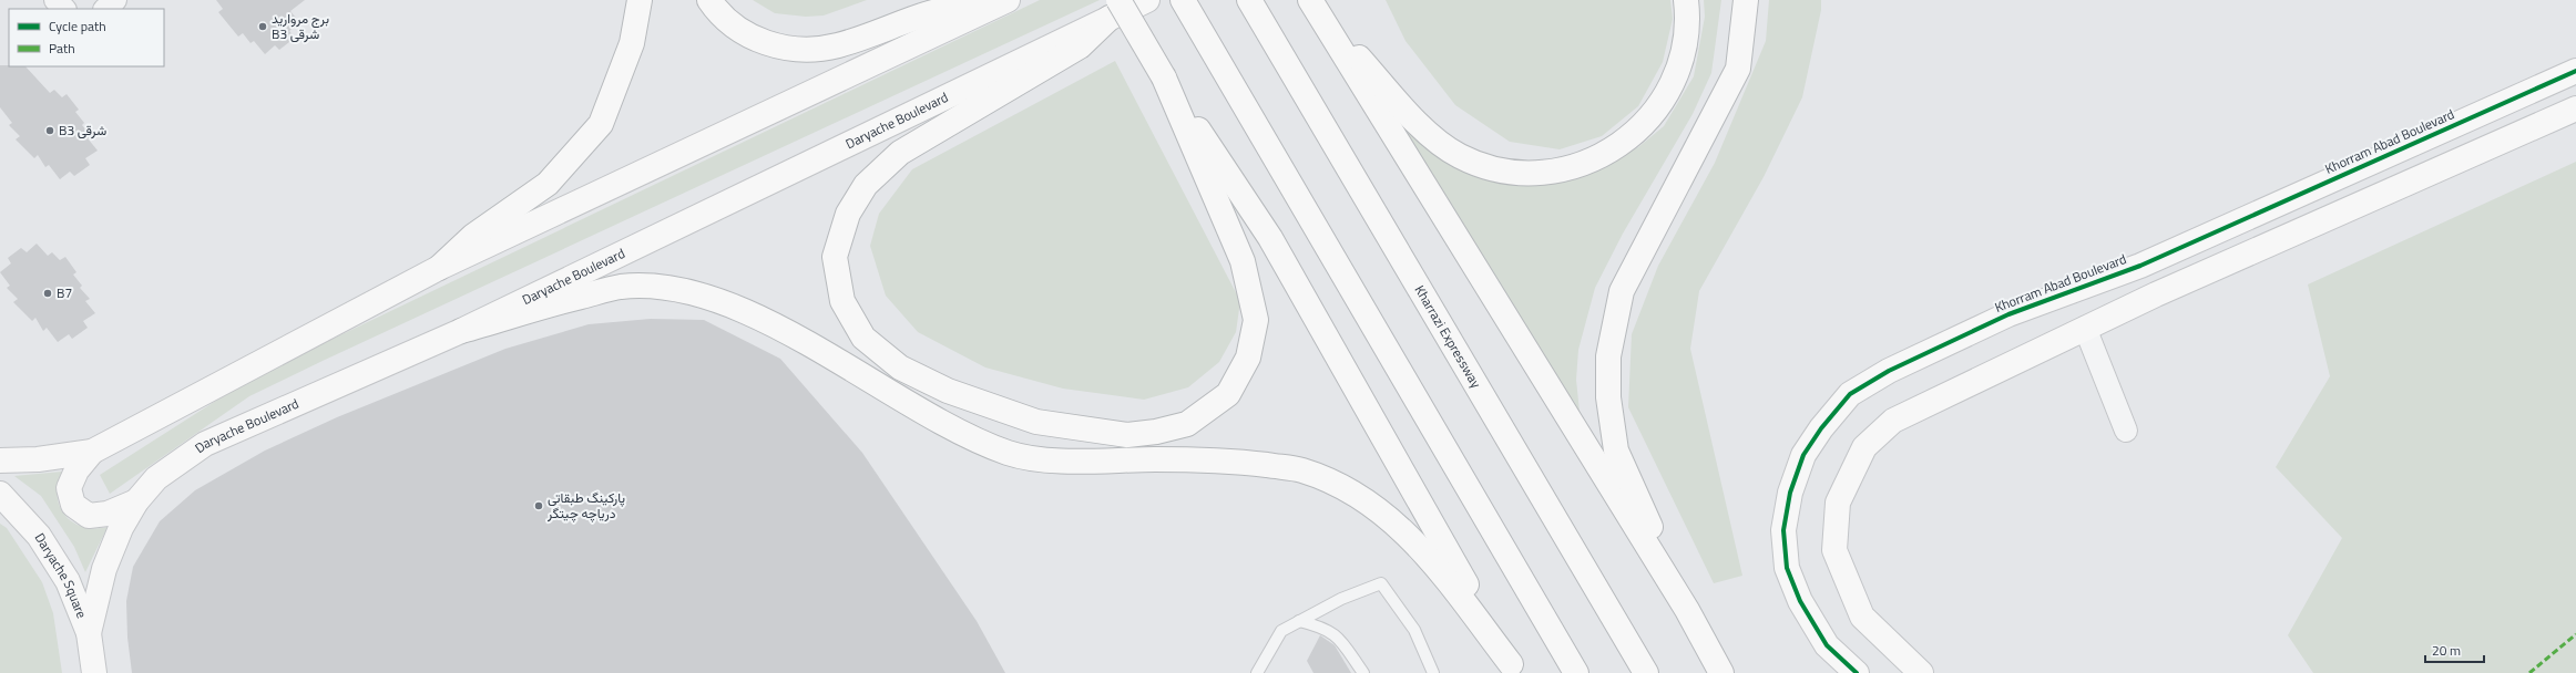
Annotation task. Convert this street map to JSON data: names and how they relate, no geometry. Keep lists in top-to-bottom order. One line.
{"streets":{"main road":["Daryache Boulevard","Khorram Abad Boulevard","Kharrazi Expressway","Daryache Square"]},"crossings":[["Daryache Boulevard","Daryache Square"]],"places":["برج مروارید B3 شرقی","B3 شرقی","B7","پارکینگ طبقاتی دریاچه چیتگر"],"legend":["Cycle path","Path"],"scale_bar":"20 m"}
